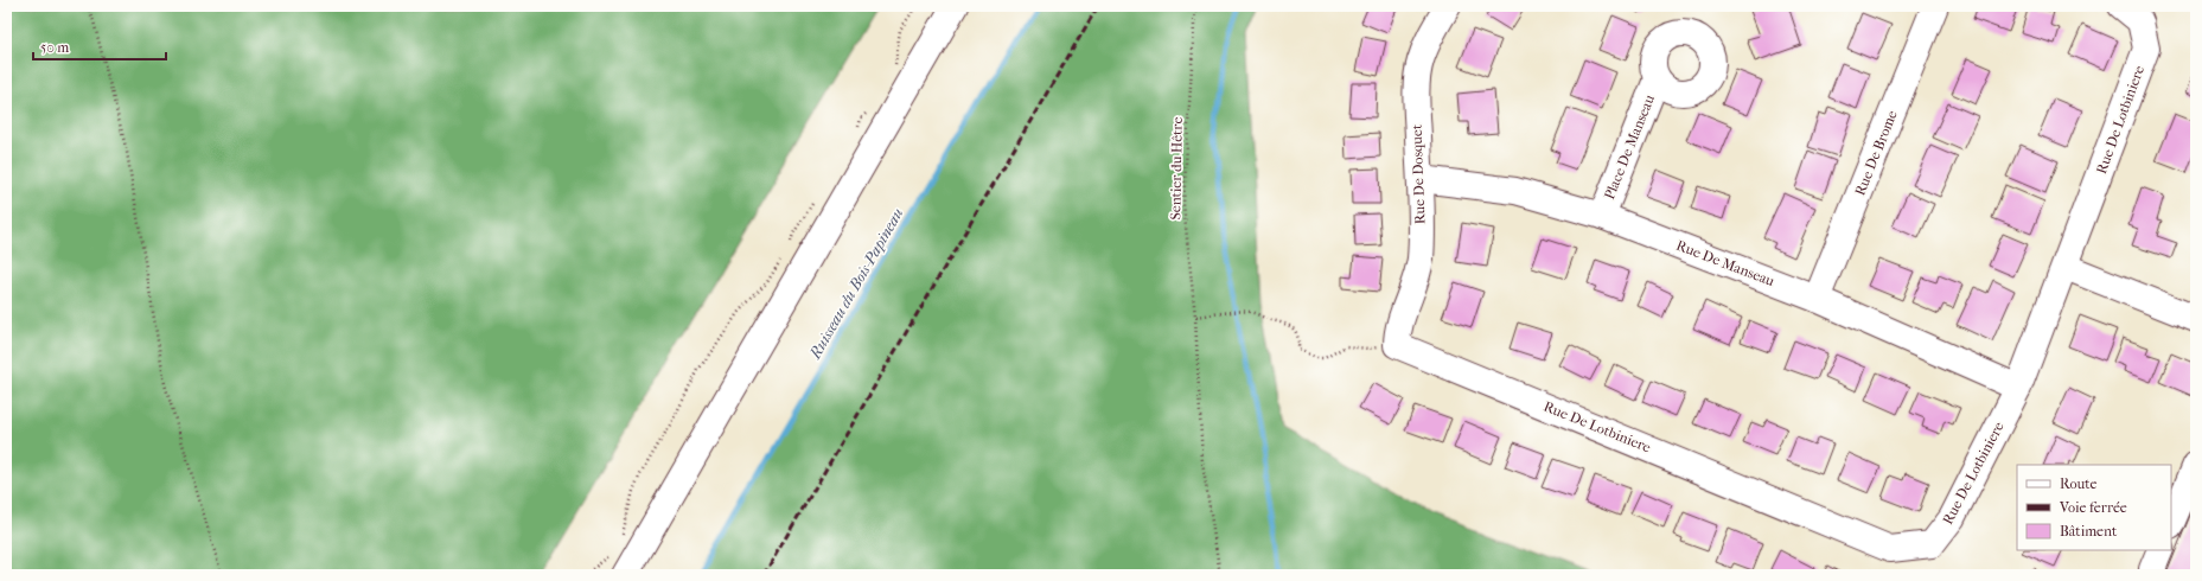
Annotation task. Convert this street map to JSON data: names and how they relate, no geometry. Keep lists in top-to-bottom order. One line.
{"streets":{"street":["Rue De Lotbiniere","Place De Manseau","Rue De Brome","Rue De Dosquet","Rue De Manseau"],"path":["Sentier du Hêtre"]},"crossings":[["Rue De Lotbiniere","Rue De Dosquet"],["Rue De Lotbiniere","Rue De Manseau"],["Place De Manseau","Rue De Manseau"],["Rue De Brome","Rue De Manseau"],["Rue De Dosquet","Rue De Manseau"]],"water":["Ruisseau du Bois-Papineau"],"legend":["Route","Voie ferrée","Bâtiment"],"scale_bar":"50 m"}
